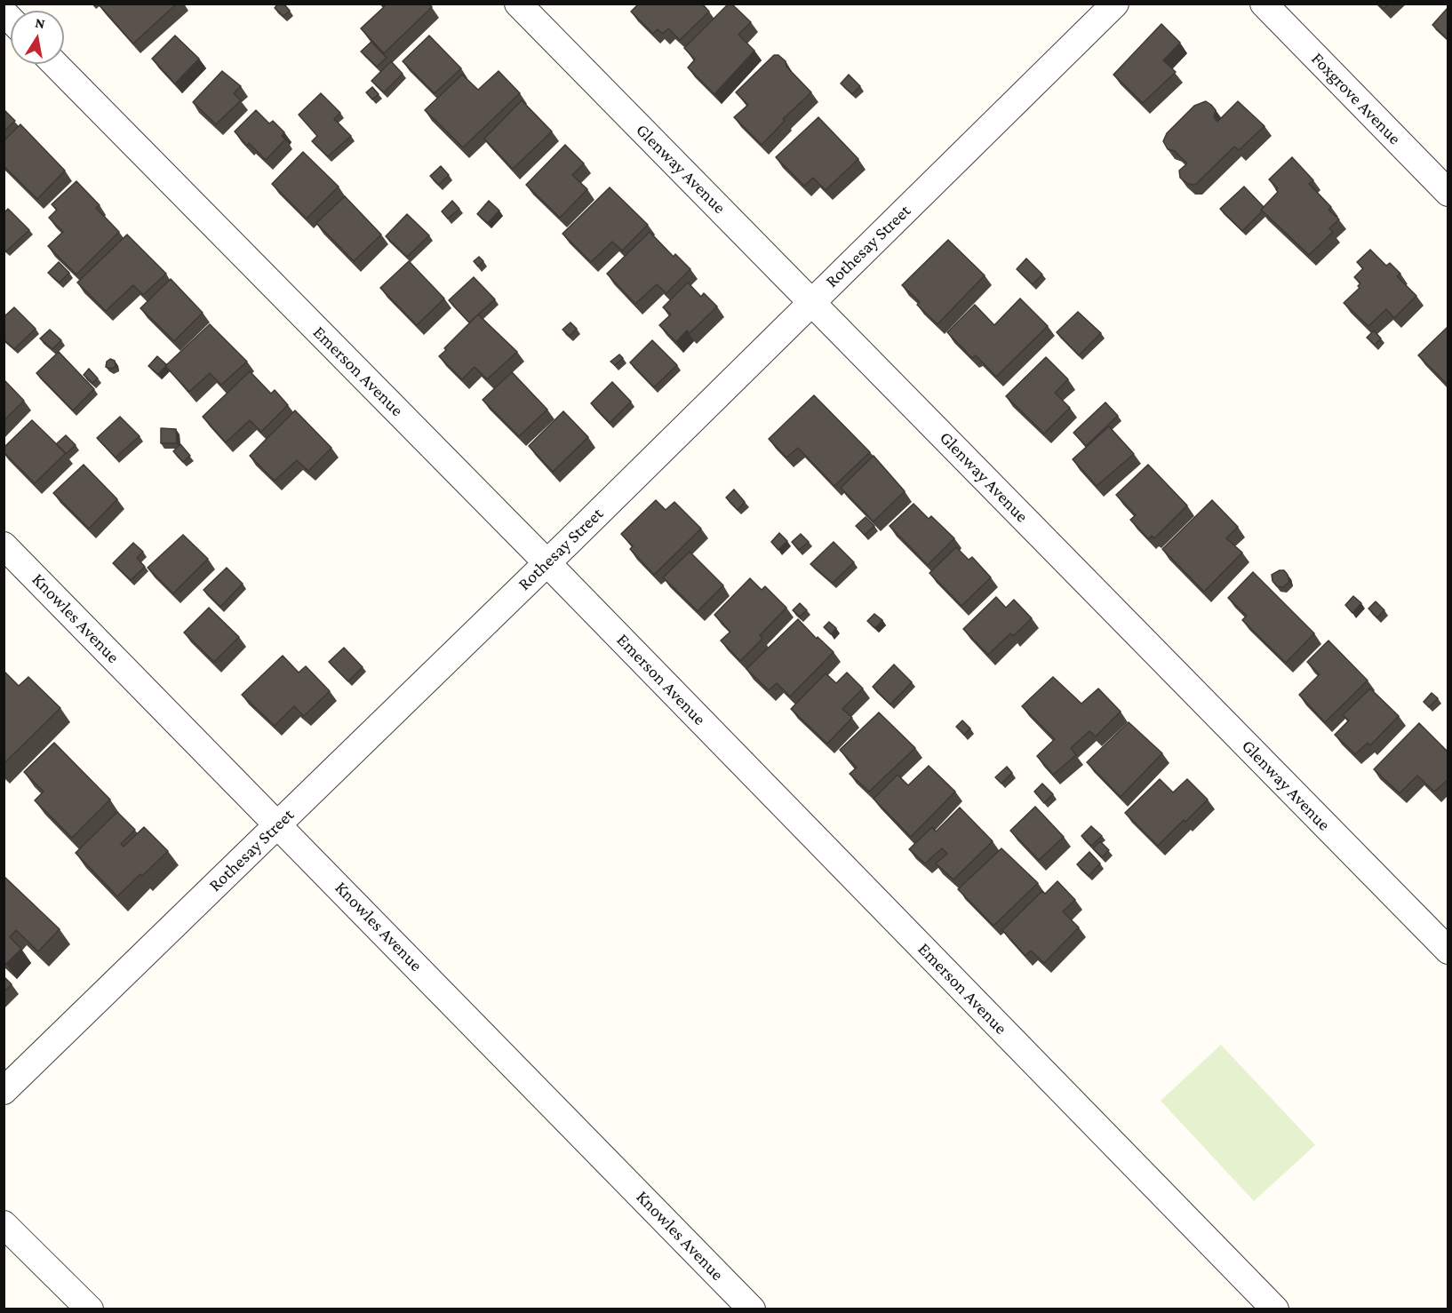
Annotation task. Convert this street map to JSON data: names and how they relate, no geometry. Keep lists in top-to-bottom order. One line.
{"streets":{"street":["Foxgrove Avenue","Glenway Avenue","Rothesay Street","Emerson Avenue","Knowles Avenue"]},"crossings":[["Glenway Avenue","Rothesay Street"],["Rothesay Street","Emerson Avenue"],["Rothesay Street","Knowles Avenue"]],"north":"top"}
